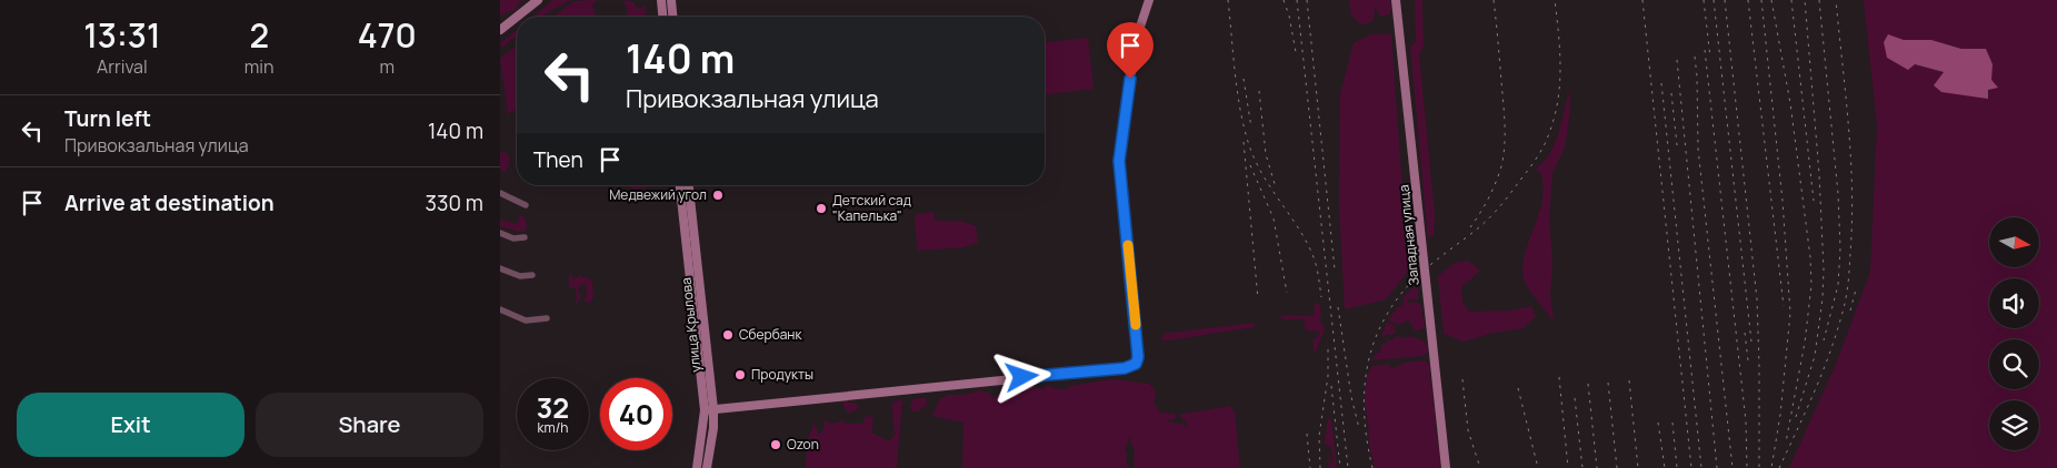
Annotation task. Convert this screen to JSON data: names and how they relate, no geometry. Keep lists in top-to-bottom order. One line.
{"streets":{"street":["Западная улица","улица Крылова"]},"places":["Медвежий угол","Детский сад \"Капелька\"","Сбербанк","Продукты","Ozon"],"north":"right","page":{"eta":["13:31","Arrival","2","min","470","m"],"turn":["140 m","Привокзальная улица"],"list":[{"name":"Turn left","note":"Привокзальная улица","value":"140 m"},{"name":"Arrive at destination","value":"330 m"}],"then":"Then","speed":"32 km/h","limit":"40","buttons":["Exit","Share"]}}
